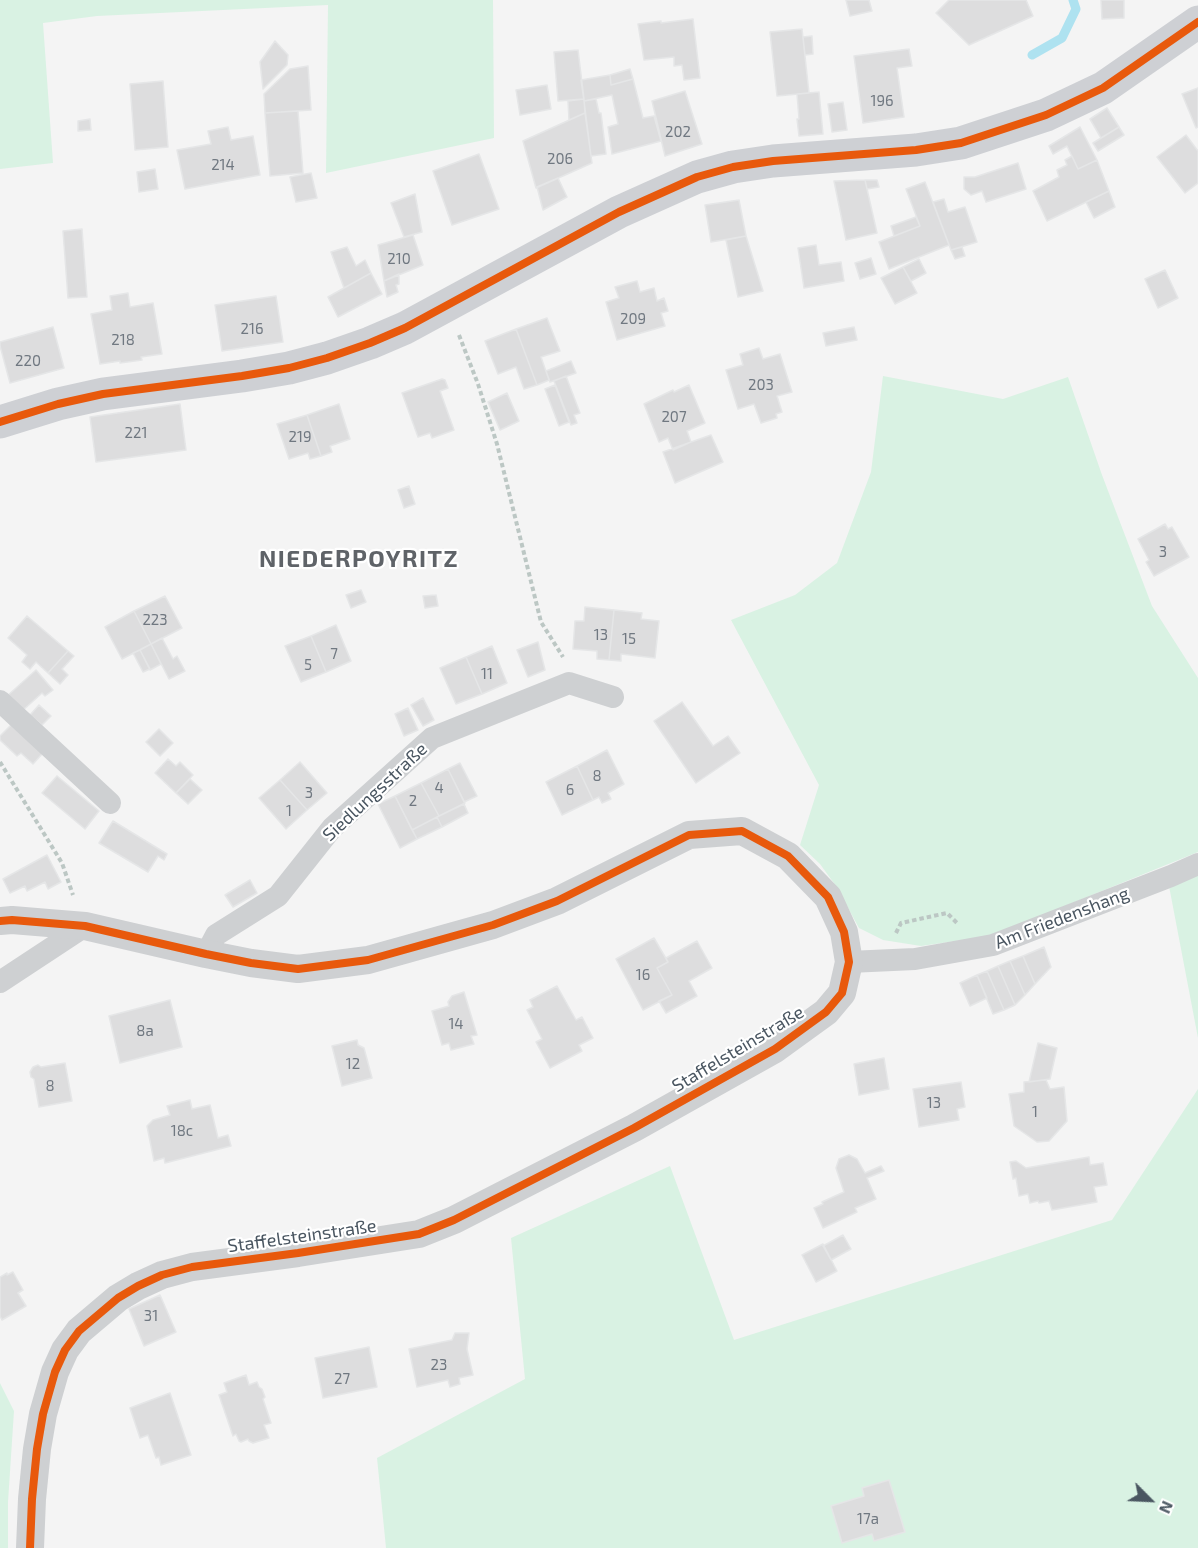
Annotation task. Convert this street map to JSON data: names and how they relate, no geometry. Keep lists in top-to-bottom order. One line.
{"streets":{"street":["Siedlungsstraße","Am Friedenshang","Staffelsteinstraße"]},"crossings":[["Siedlungsstraße","Staffelsteinstraße"],["Am Friedenshang","Staffelsteinstraße"]],"districts":["NIEDERPOYRITZ"],"house_numbers":["196","202","206","214","210","209","216","218","220","203","207","221","219","3","223","13","15","7","5","11","8","4","6","3","2","1","16","14","8a","12","8","13","1","18c","31","23","27","17a"],"north":"bottom right"}
